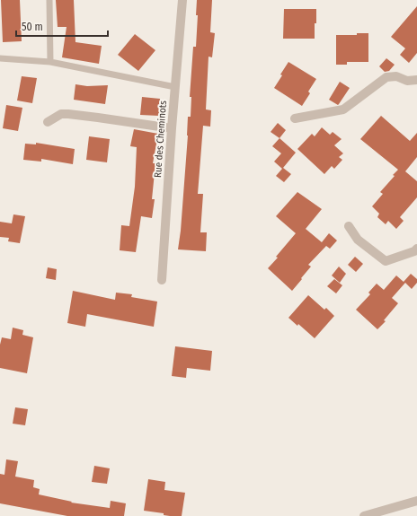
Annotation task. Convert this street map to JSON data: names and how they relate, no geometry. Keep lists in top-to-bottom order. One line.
{"streets":{"street":["Rue des Cheminots"]},"scale_bar":"50 m"}
